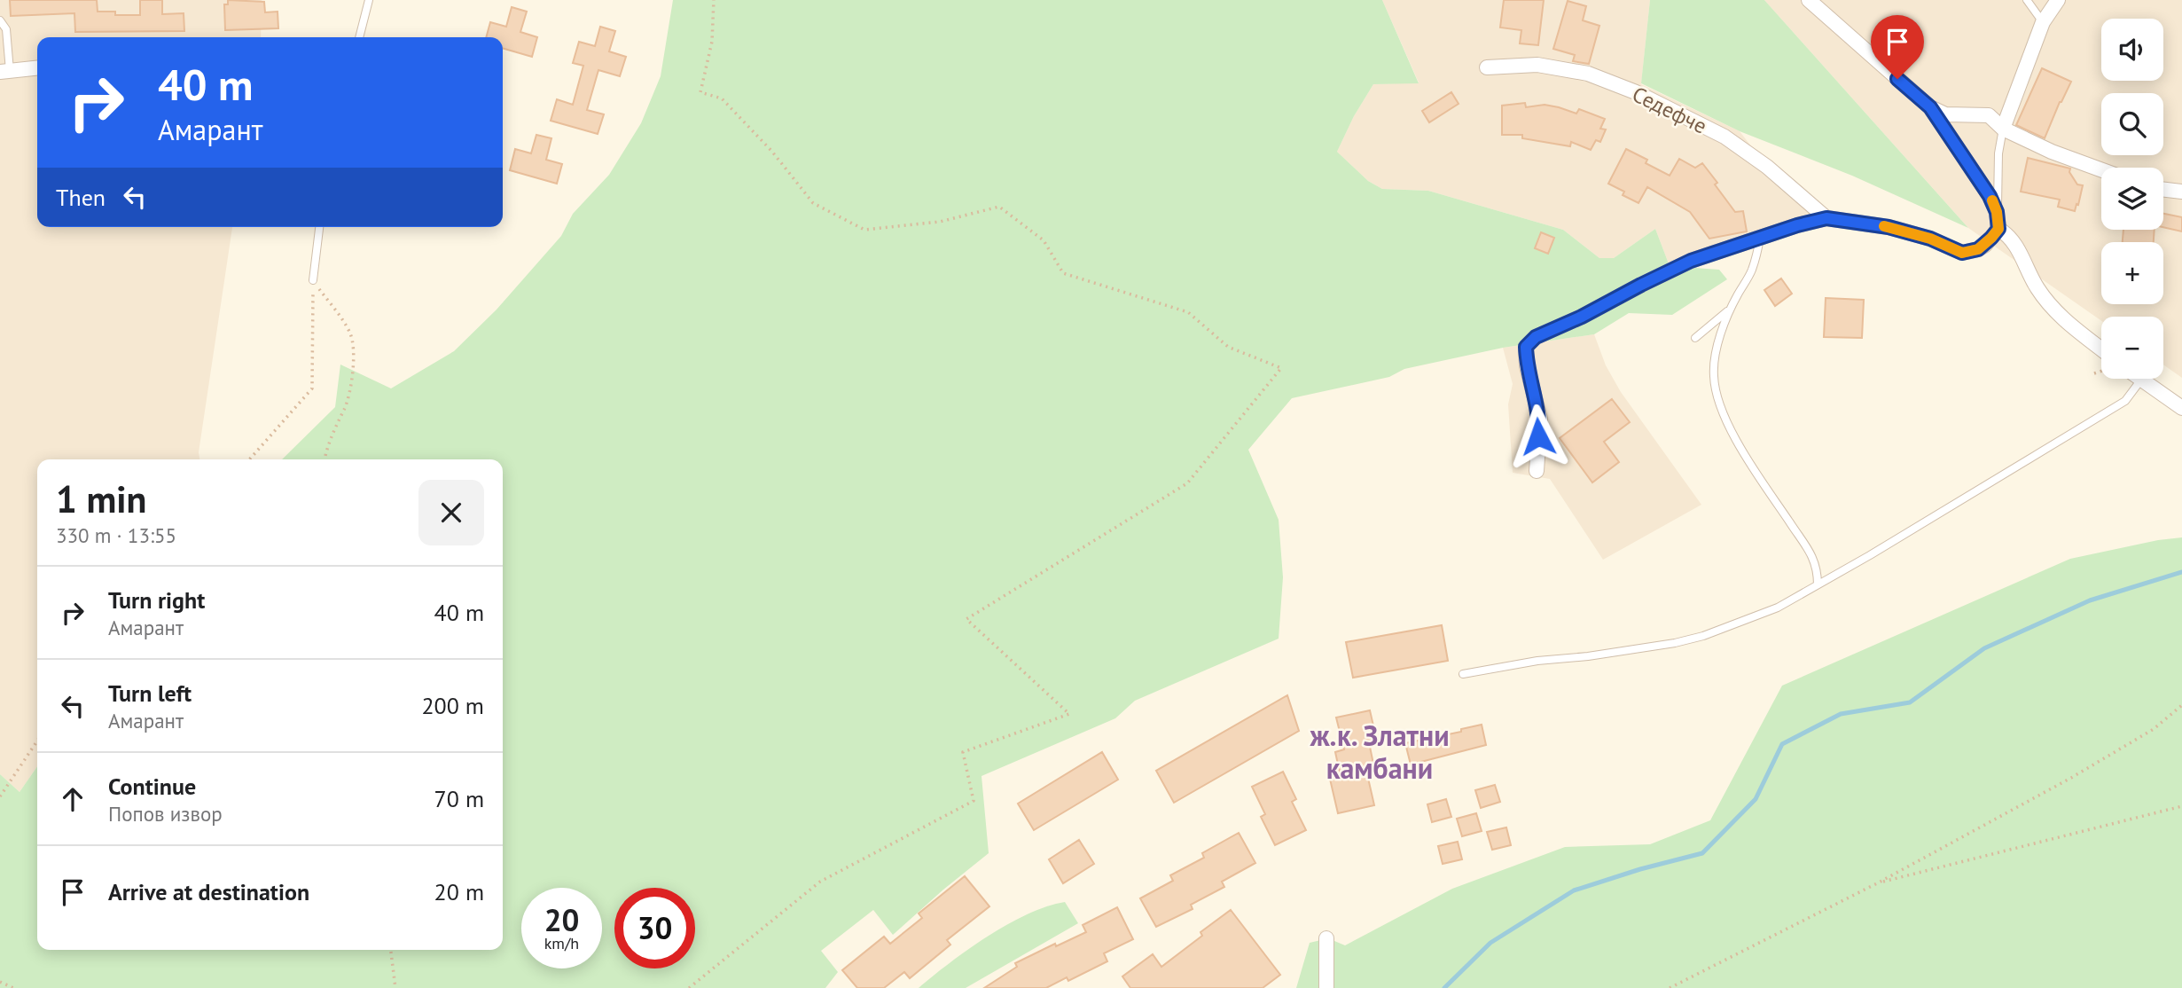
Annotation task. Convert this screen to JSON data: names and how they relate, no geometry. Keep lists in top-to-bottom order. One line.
{"streets":{"street":["Седефче"]},"districts":["ж.к. Златни камбани"],"page":{"map_buttons":["+","−"],"turn":["40 m","Амарант"],"then":"Then","heading":["1 min","330 m · 13:55"],"list":[{"name":"Turn right","note":"Амарант","value":"40 m"},{"name":"Turn left","note":"Амарант","value":"200 m"},{"name":"Continue","note":"Попов извор","value":"70 m"},{"name":"Arrive at destination","value":"20 m"}],"speed":"20 km/h","limit":"30"}}
